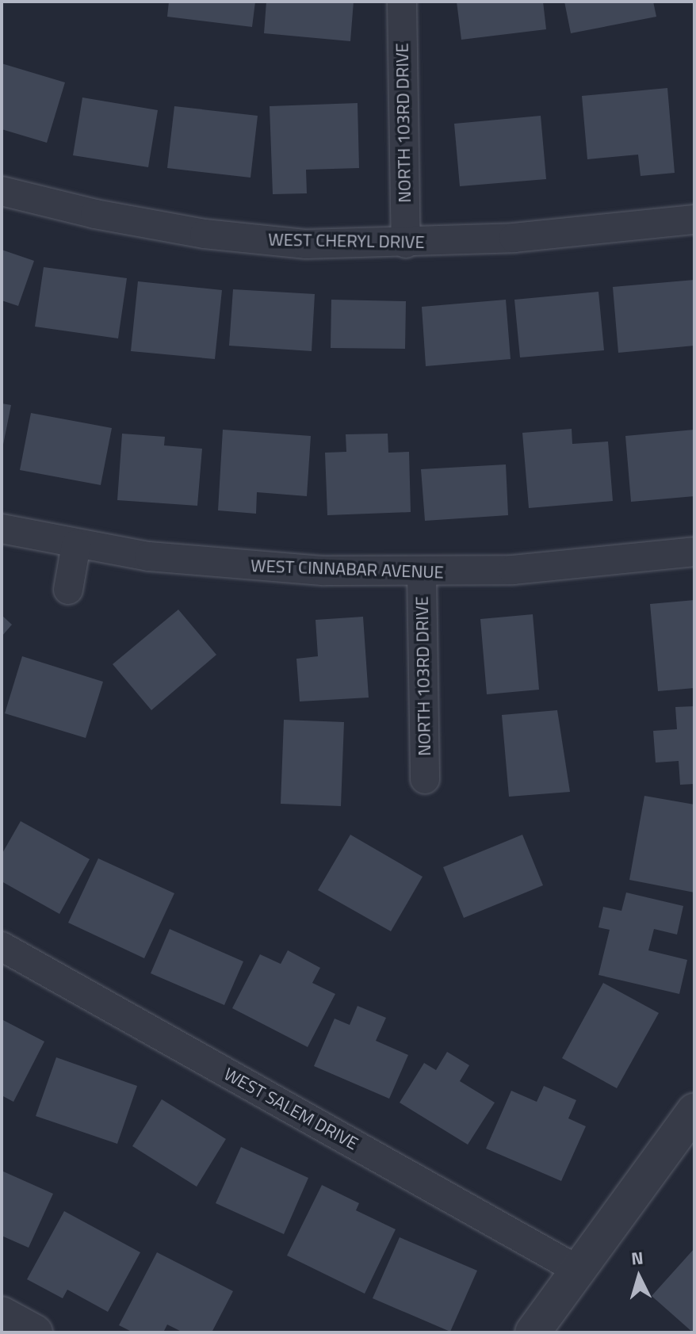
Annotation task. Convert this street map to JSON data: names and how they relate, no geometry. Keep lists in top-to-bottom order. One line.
{"streets":{"street":["NORTH 103RD DRIVE","WEST CHERYL DRIVE","WEST CINNABAR AVENUE","WEST SALEM DRIVE"]},"crossings":[["NORTH 103RD DRIVE","WEST CHERYL DRIVE"],["NORTH 103RD DRIVE","WEST CINNABAR AVENUE"]],"north":"top"}
